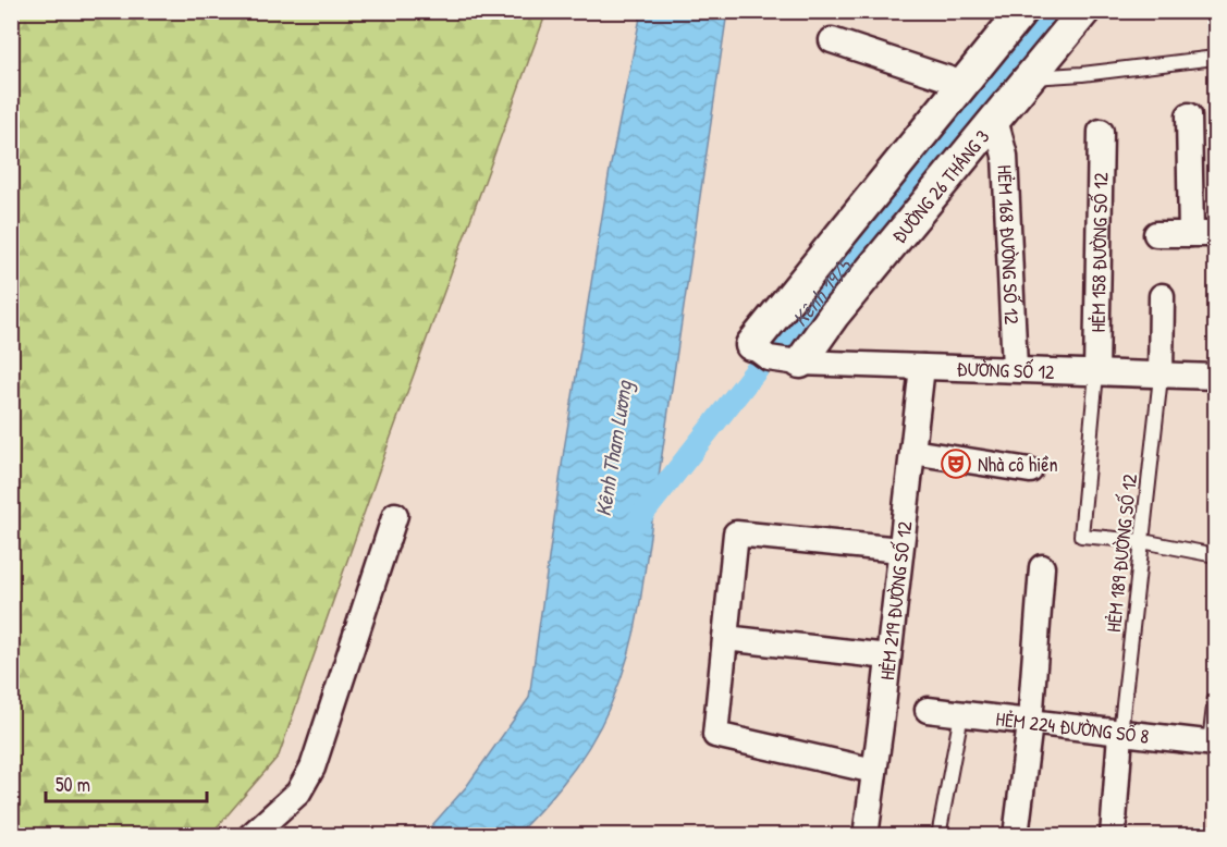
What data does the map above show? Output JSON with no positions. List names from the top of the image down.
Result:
{
  "streets": {
    "street": [
      "ĐƯỜNG 26 THÁNG 3",
      "HẺM 168 ĐƯỜNG SỐ 12",
      "HẺM 158 ĐƯỜNG SỐ 12",
      "ĐƯỜNG SỐ 12",
      "HẺM 219 ĐƯỜNG SỐ 12",
      "HẺM 224 ĐƯỜNG SỐ 8"
    ],
    "lane": ["HẺM 189 ĐƯỜNG SỐ 12"]
  },
  "crossings": [
    ["ĐƯỜNG 26 THÁNG 3", "HẺM 168 ĐƯỜNG SỐ 12"],
    ["ĐƯỜNG 26 THÁNG 3", "ĐƯỜNG SỐ 12"],
    ["HẺM 168 ĐƯỜNG SỐ 12", "ĐƯỜNG SỐ 12"],
    ["HẺM 158 ĐƯỜNG SỐ 12", "ĐƯỜNG SỐ 12"],
    ["ĐƯỜNG SỐ 12", "HẺM 189 ĐƯỜNG SỐ 12"],
    ["ĐƯỜNG SỐ 12", "HẺM 219 ĐƯỜNG SỐ 12"],
    ["HẺM 189 ĐƯỜNG SỐ 12", "HẺM 224 ĐƯỜNG SỐ 8"]
  ],
  "water": ["Kênh 19/5", "Kênh Tham Lương"],
  "places": {
    "theatre": ["Nhà cô hiền"]
  },
  "scale_bar": "50 m"
}
